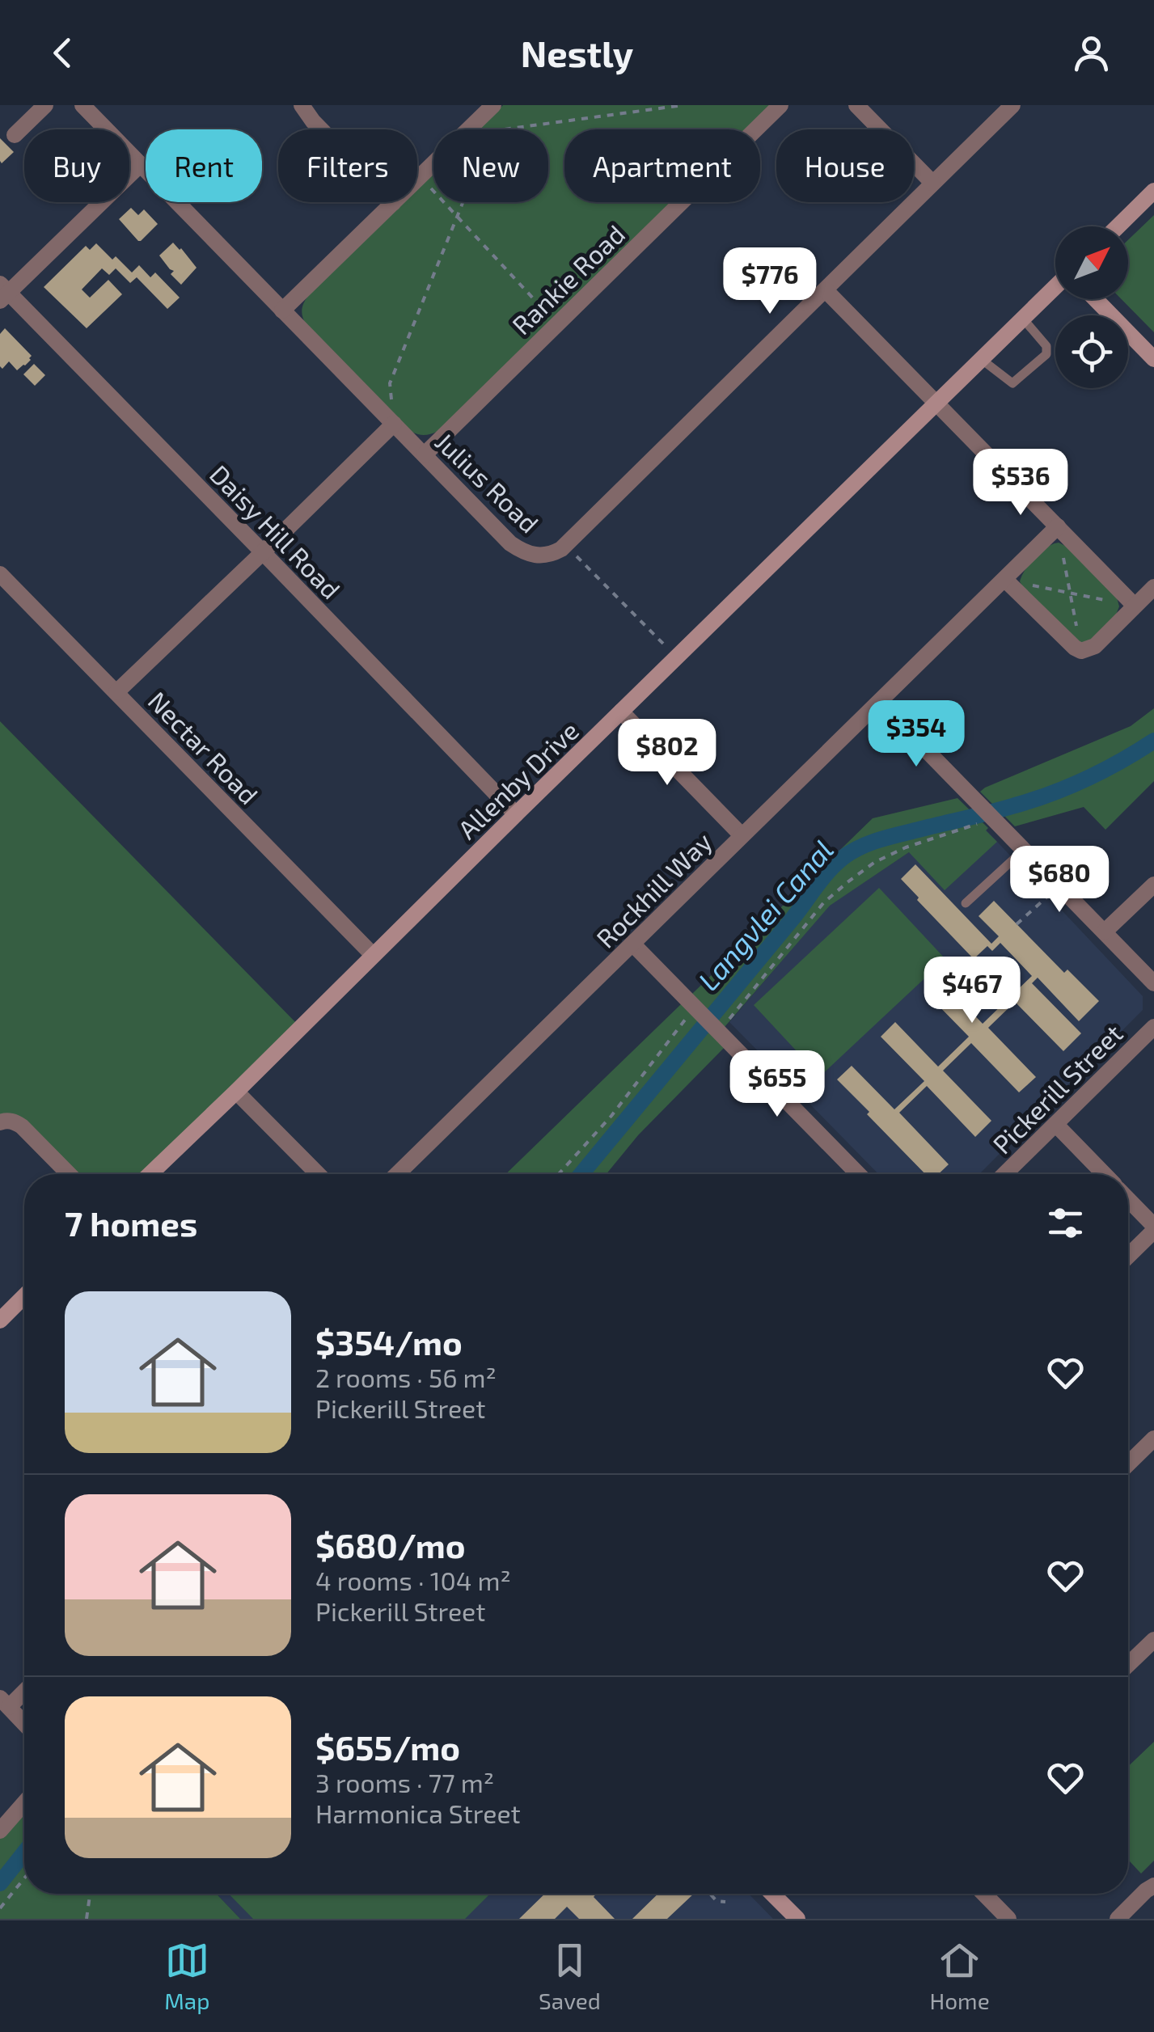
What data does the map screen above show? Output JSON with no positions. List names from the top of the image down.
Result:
{
  "streets": {
    "street": [
      "Rankie Road",
      "Julius Road",
      "Daisy Hill Road",
      "Nectar Road",
      "Allenby Drive",
      "Rockhill Way",
      "Pickerill Street"
    ]
  },
  "crossings": [
    ["Rankie Road", "Julius Road"],
    ["Daisy Hill Road", "Allenby Drive"],
    ["Nectar Road", "Allenby Drive"]
  ],
  "water": ["Langvlei Canal"],
  "north": "top right",
  "page": {
    "header": "Nestly",
    "chip": [
      "Buy",
      "Rent",
      "Filters",
      "New",
      "Apartment",
      "House"
    ],
    "price": [
      "$776",
      "$536",
      "$354",
      "$802",
      "$680",
      "$467",
      "$655"
    ],
    "heading": "7 homes",
    "list": [
      {
        "name": "$354/mo",
        "note": "2 rooms · 56 m² · Pickerill Street"
      },
      {
        "name": "$680/mo",
        "note": "4 rooms · 104 m² · Pickerill Street"
      },
      {
        "name": "$655/mo",
        "note": "3 rooms · 77 m² · Harmonica Street"
      }
    ],
    "tabs": ["Map", "Saved", "Home"]
  }
}
